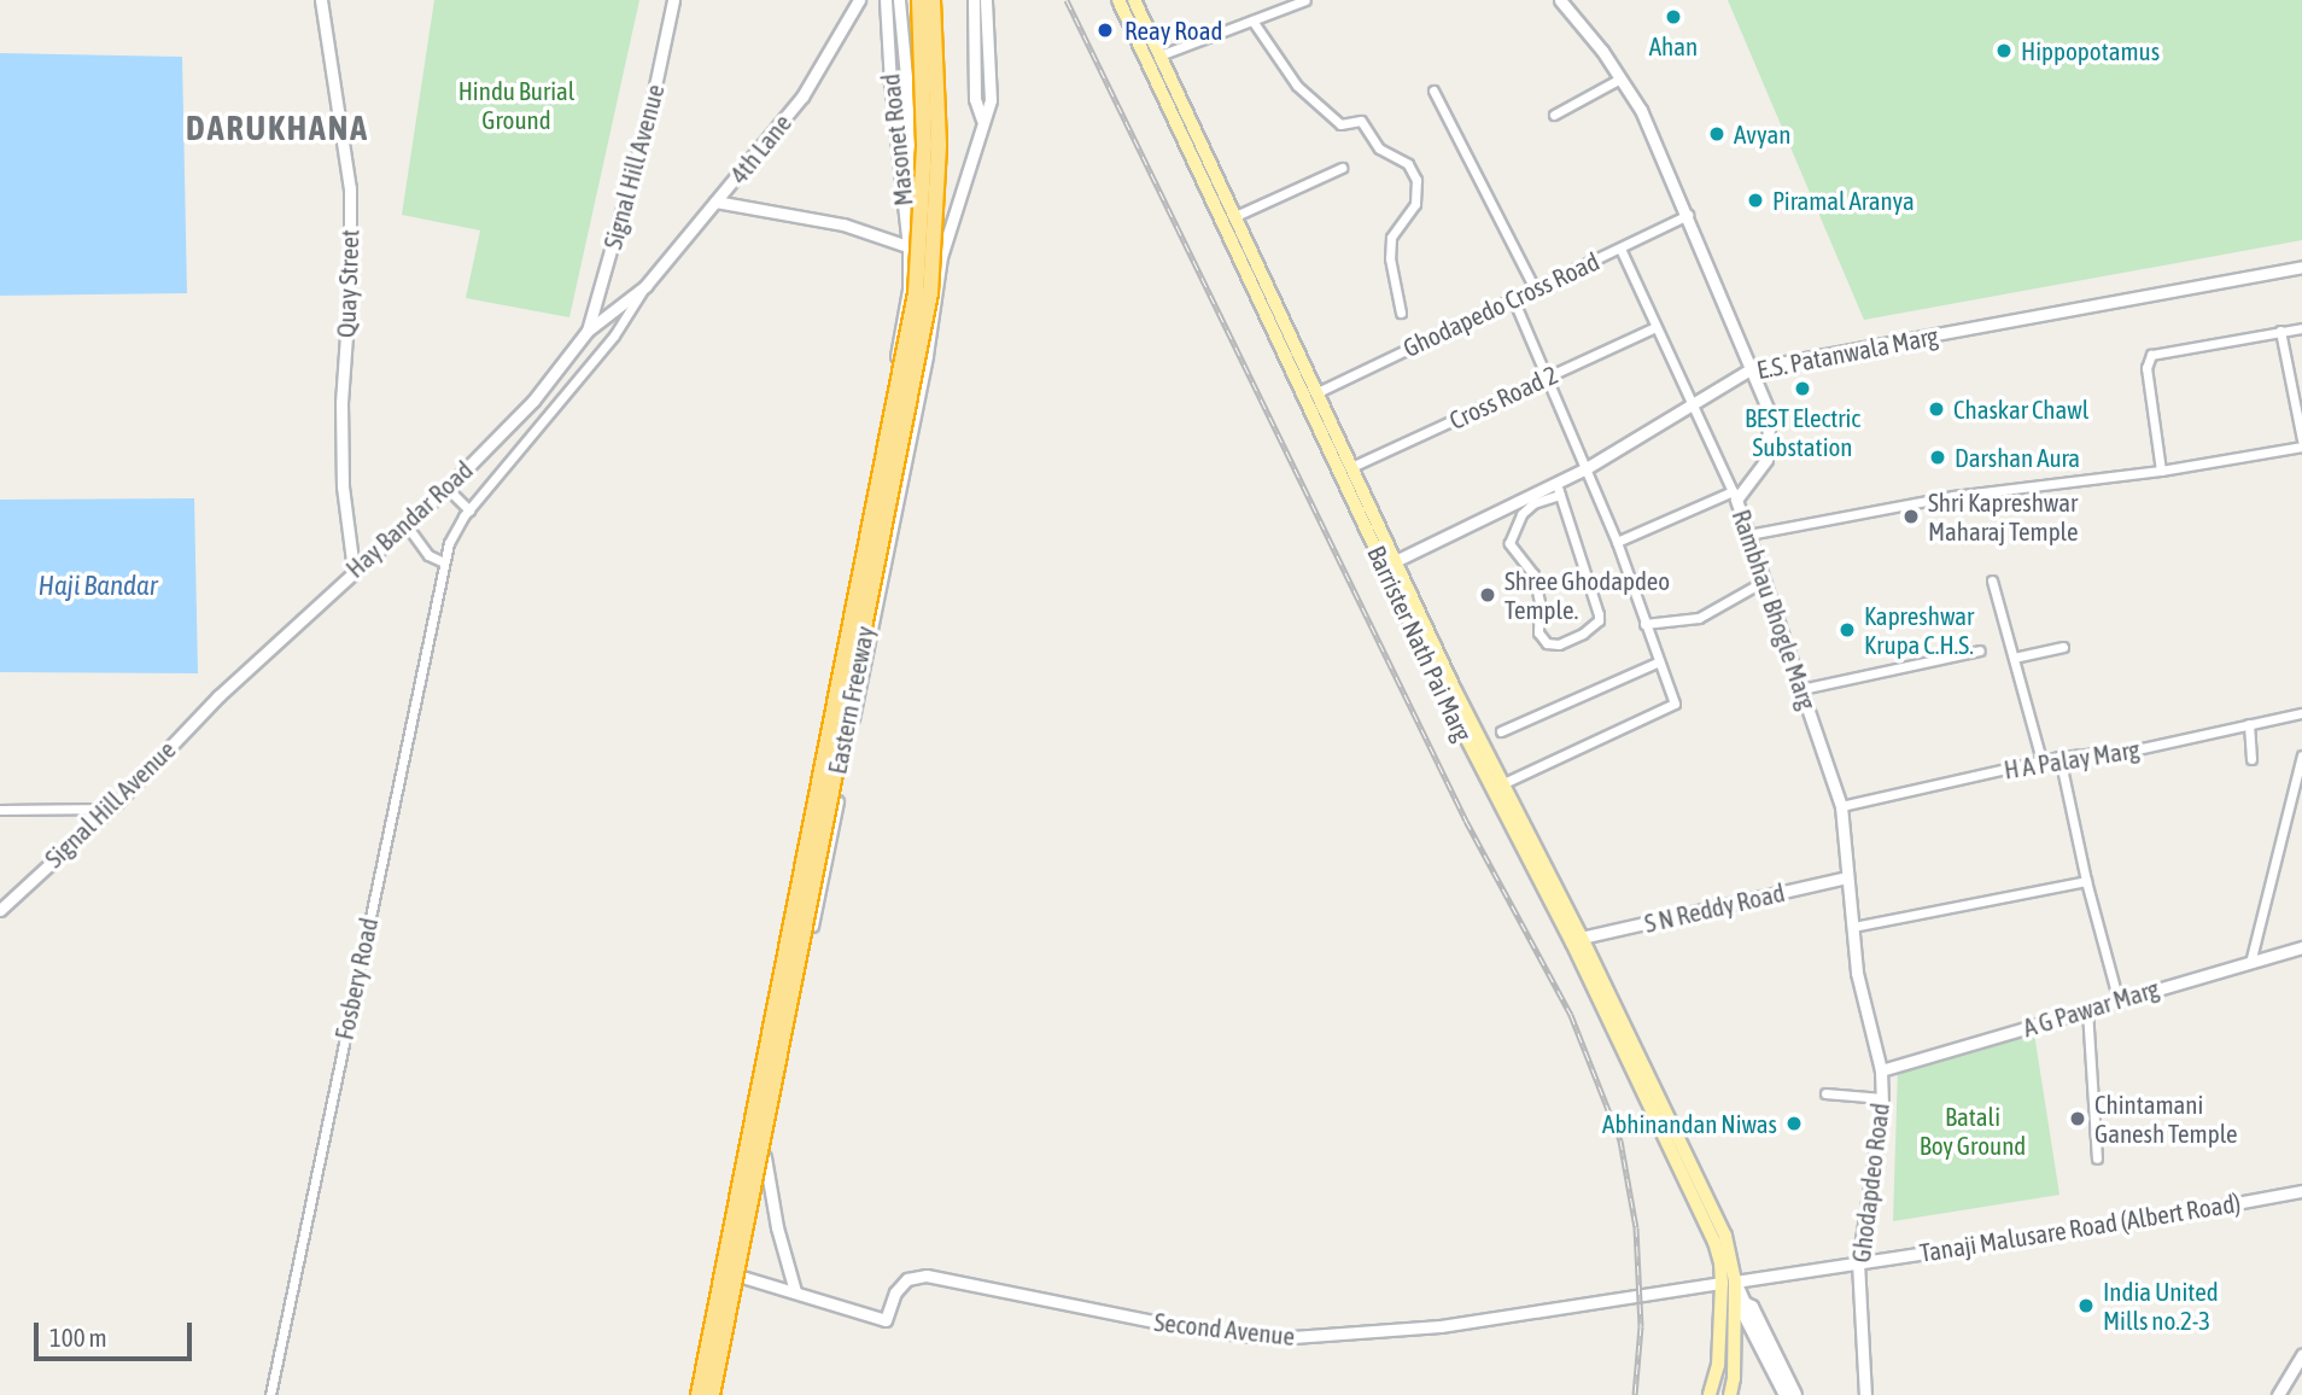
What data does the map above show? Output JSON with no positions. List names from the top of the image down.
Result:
{
  "streets": {
    "highway": ["Eastern Freeway"],
    "main road": ["Barrister Nath Pai Marg"],
    "street": [
      "Masonet Road",
      "4th Lane",
      "Signal Hill Avenue",
      "Quay Street",
      "Ghodapedo Cross Road",
      "E.S. Patanwala Marg",
      "Cross Road 2",
      "Hay Bandar Road",
      "Rambhau Bhogle Marg",
      "H A Palay Marg",
      "S N Reddy Road",
      "Fosbery Road",
      "A G Pawar Marg",
      "Ghodapdeo Road",
      "Tanaji Malusare Road (Albert Road)",
      "Second Avenue"
    ]
  },
  "crossings": [
    ["Masonet Road", "Eastern Freeway"],
    ["4th Lane", "Signal Hill Avenue"],
    ["4th Lane", "Hay Bandar Road"],
    ["4th Lane", "Fosbery Road"],
    ["Signal Hill Avenue", "Hay Bandar Road"],
    ["Quay Street", "Hay Bandar Road"],
    ["Ghodapedo Cross Road", "Rambhau Bhogle Marg"],
    ["Ghodapedo Cross Road", "Barrister Nath Pai Marg"],
    ["E.S. Patanwala Marg", "Rambhau Bhogle Marg"],
    ["E.S. Patanwala Marg", "Barrister Nath Pai Marg"],
    ["Cross Road 2", "Barrister Nath Pai Marg"],
    ["Rambhau Bhogle Marg", "H A Palay Marg"],
    ["Rambhau Bhogle Marg", "S N Reddy Road"],
    ["Rambhau Bhogle Marg", "A G Pawar Marg"],
    ["Rambhau Bhogle Marg", "Ghodapdeo Road"],
    ["Barrister Nath Pai Marg", "S N Reddy Road"],
    ["Barrister Nath Pai Marg", "Tanaji Malusare Road (Albert Road)"],
    ["Barrister Nath Pai Marg", "Second Avenue"],
    ["A G Pawar Marg", "Ghodapdeo Road"],
    ["Ghodapdeo Road", "Tanaji Malusare Road (Albert Road)"],
    ["Tanaji Malusare Road (Albert Road)", "Second Avenue"]
  ],
  "districts": ["DARUKHANA"],
  "water": ["Haji Bandar"],
  "parks": ["Hindu Burial Ground", "Batali Boy Ground"],
  "places": [
    "Ahan",
    "Reay Road",
    "Hippopotamus",
    "Avyan",
    "Piramal Aranya",
    "BEST Electric Substation",
    "Chaskar Chawl",
    "Darshan Aura",
    "Shri Kapreshwar Maharaj Temple",
    "Shree Ghodapdeo Temple.",
    "Kapreshwar Krupa C.H.S.",
    "Chintamani Ganesh Temple",
    "Abhinandan Niwas",
    "India United Mills no.2-3"
  ],
  "scale_bar": "100 m"
}
